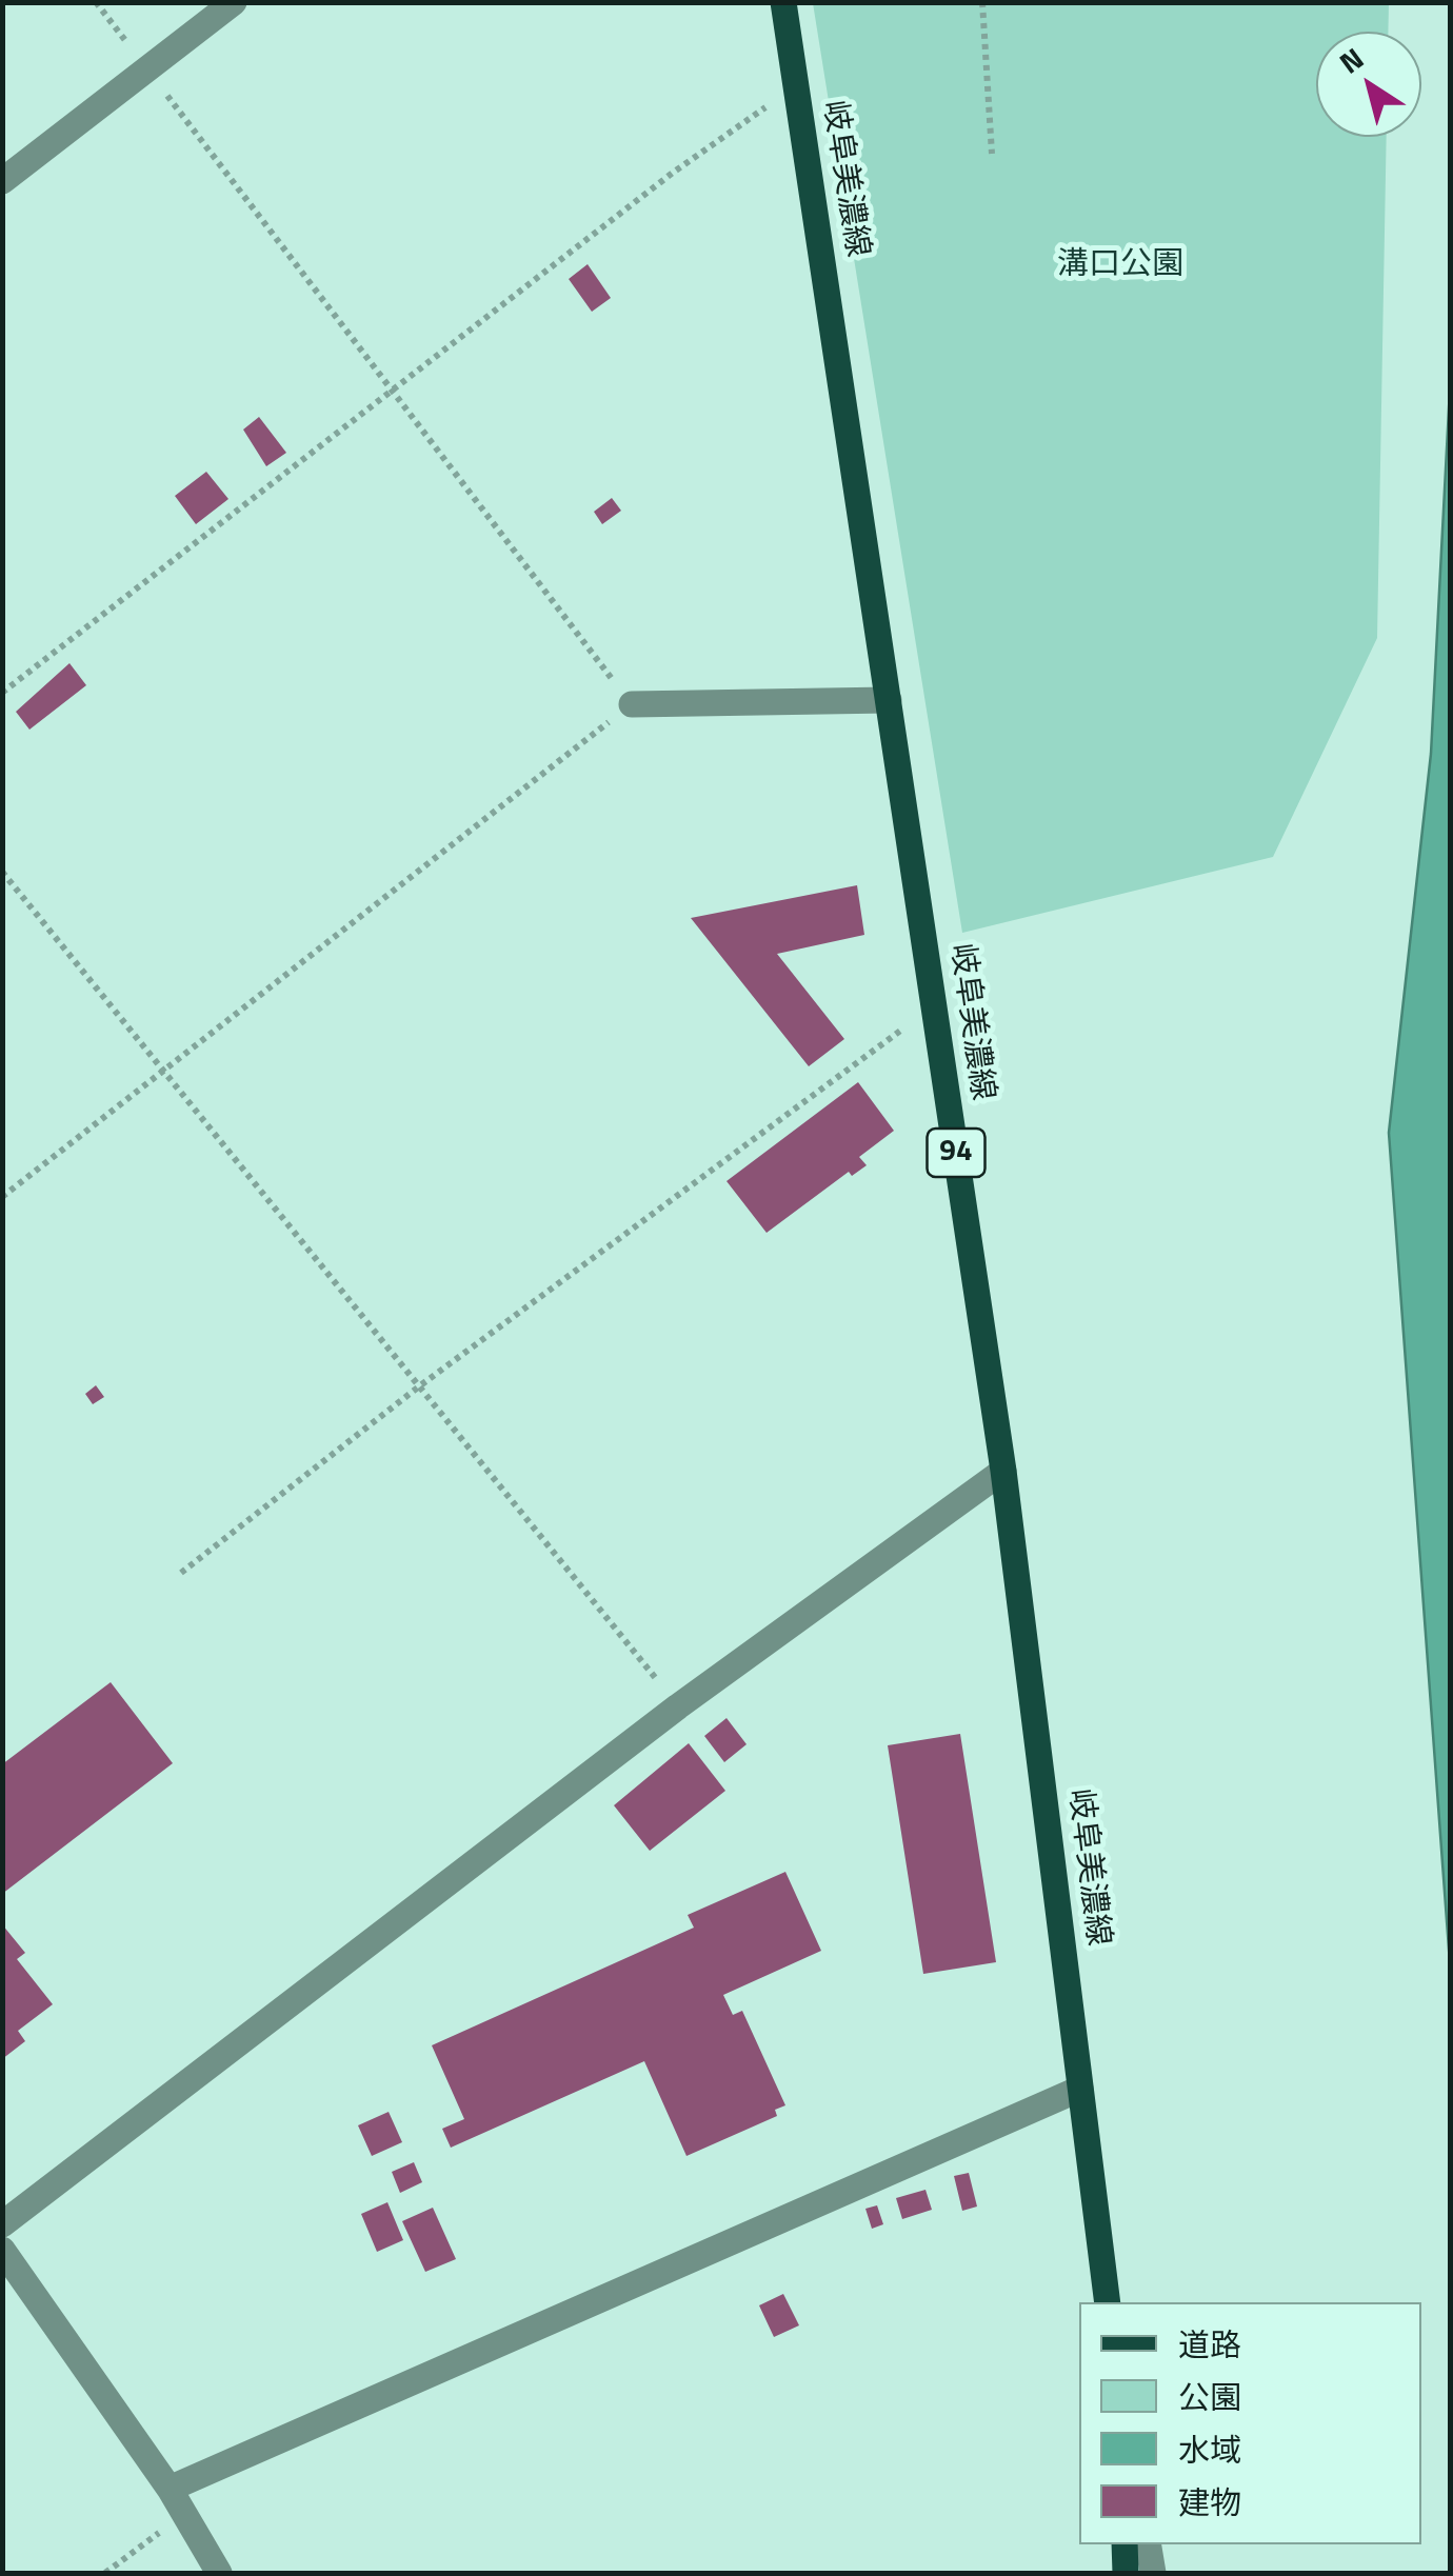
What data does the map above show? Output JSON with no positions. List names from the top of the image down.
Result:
{
  "streets": {
    "main road": ["岐阜美濃線", "94"]
  },
  "parks": ["溝口公園"],
  "legend": [
    "道路",
    "公園",
    "水域",
    "建物"
  ],
  "north": "top left"
}
